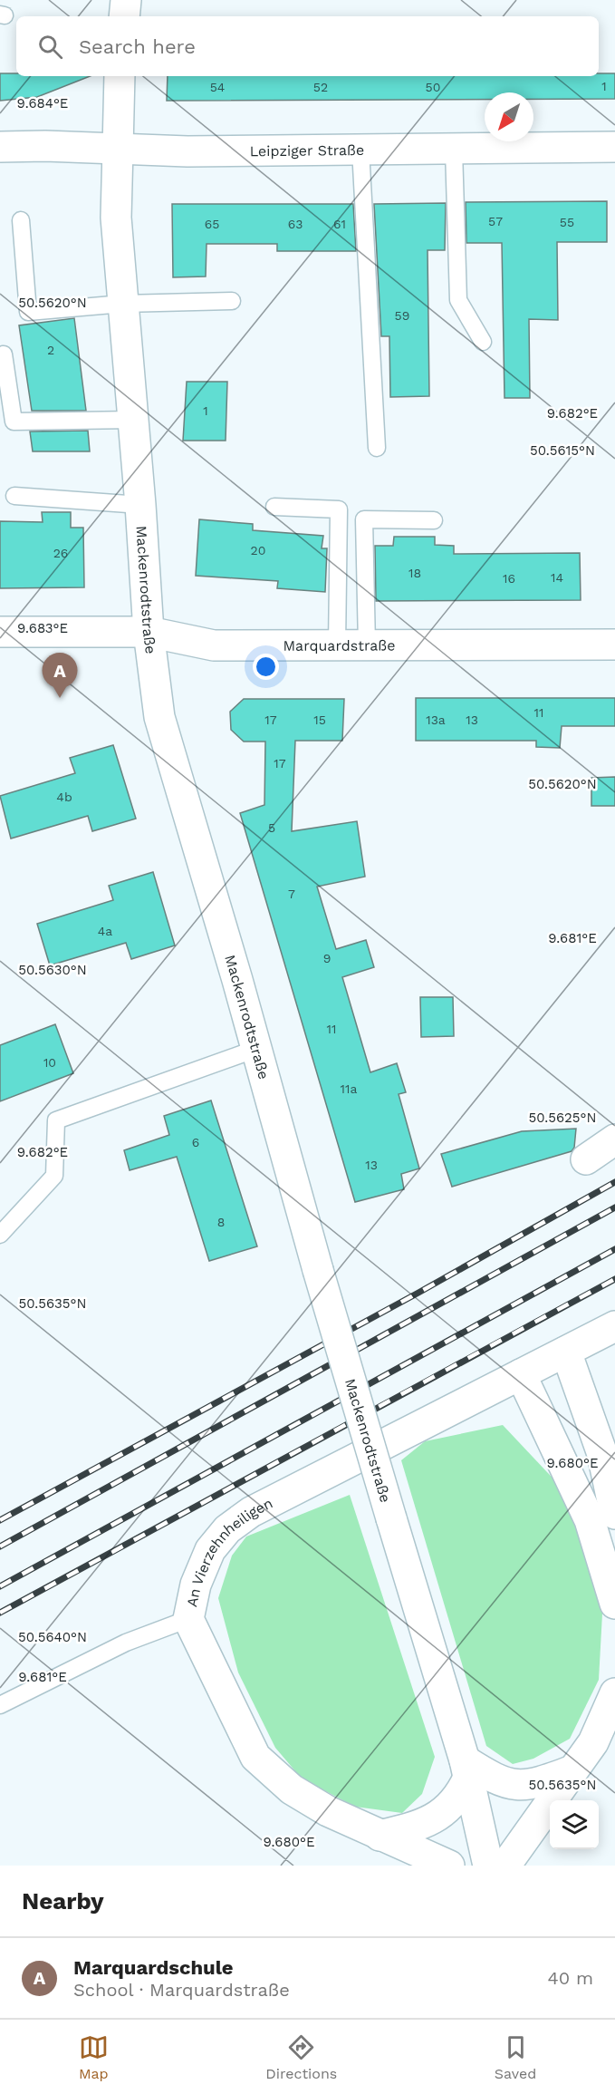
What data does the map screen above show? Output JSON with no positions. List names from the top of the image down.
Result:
{
  "streets": {
    "street": [
      "Leipziger Straße",
      "Mackenrodtstraße",
      "Marquardstraße",
      "An Vierzehnheiligen"
    ]
  },
  "crossings": [
    ["Leipziger Straße", "Mackenrodtstraße"],
    ["Mackenrodtstraße", "Marquardstraße"]
  ],
  "house_numbers": [
    "1",
    "54",
    "52",
    "50",
    "57",
    "55",
    "65",
    "63",
    "61",
    "59",
    "2",
    "1",
    "20",
    "26",
    "18",
    "14",
    "16",
    "11",
    "17",
    "15",
    "13a",
    "13",
    "17",
    "4b",
    "5",
    "7",
    "4a",
    "9",
    "11",
    "10",
    "11a",
    "6",
    "13",
    "8"
  ],
  "north": "bottom left",
  "page": {
    "search": "Search here",
    "pins": "A",
    "heading": "Nearby",
    "list": [
      {
        "mark": "A",
        "name": "Marquardschule",
        "note": "School · Marquardstraße",
        "value": "40 m"
      }
    ],
    "nav": ["Map", "Directions", "Saved"]
  },
  "coordinates": [
    "9.684°E",
    "50.5620°N",
    "9.682°E",
    "50.5615°N",
    "9.683°E",
    "9.681°E",
    "50.5630°N",
    "50.5625°N",
    "50.5635°N",
    "9.680°E",
    "50.5640°N"
  ]
}
